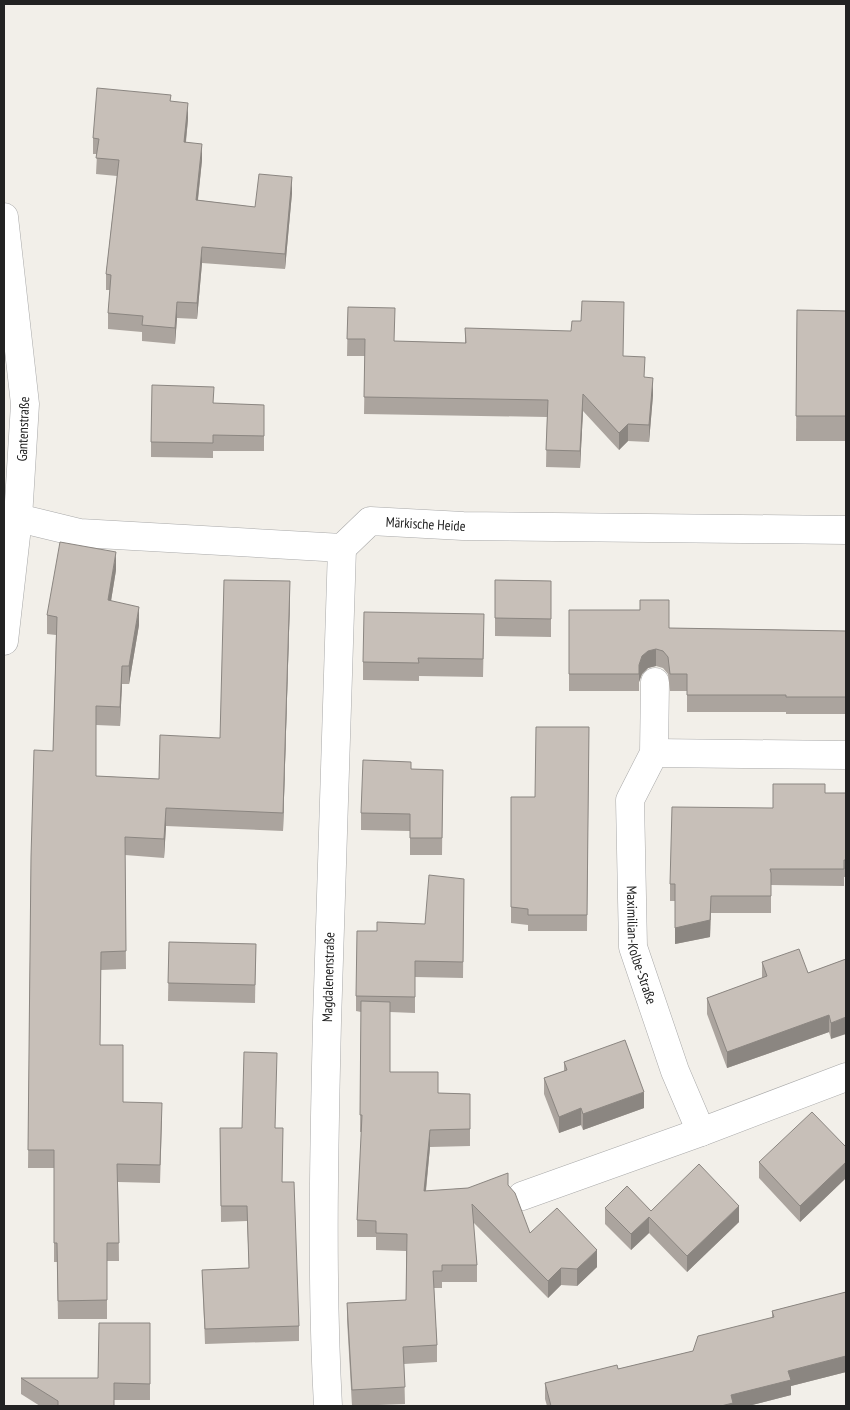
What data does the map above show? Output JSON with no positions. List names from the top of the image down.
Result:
{
  "streets": {
    "street": [
      "Gantenstraße",
      "Märkische Heide",
      "Maximilian-Kolbe-Straße",
      "Magdalenenstraße"
    ]
  },
  "crossings": [
    ["Märkische Heide", "Magdalenenstraße"]
  ]
}
